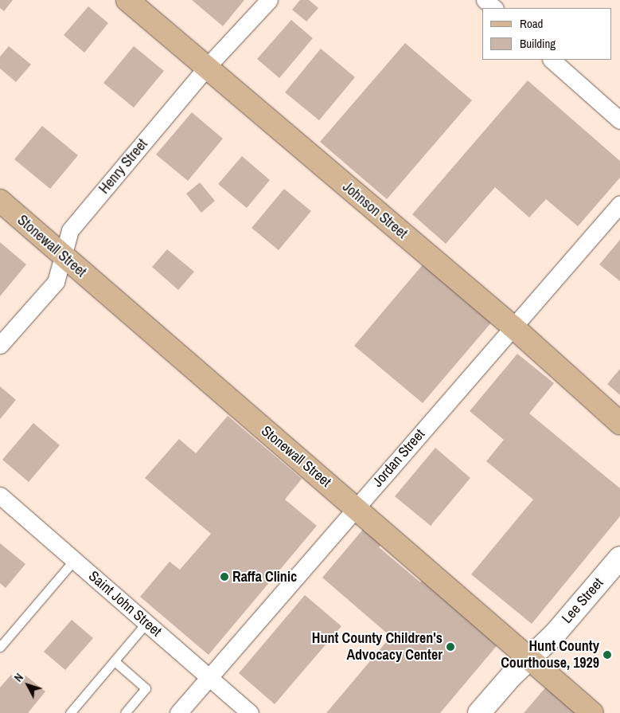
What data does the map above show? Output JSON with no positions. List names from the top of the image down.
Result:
{
  "streets": {
    "main road": ["Johnson Street", "Stonewall Street", "Lee Street"],
    "street": ["Henry Street", "Jordan Street", "Saint John Street"]
  },
  "crossings": [
    ["Henry Street", "Johnson Street"],
    ["Henry Street", "Stonewall Street"],
    ["Johnson Street", "Jordan Street"],
    ["Stonewall Street", "Jordan Street"],
    ["Stonewall Street", "Lee Street"],
    ["Jordan Street", "Saint John Street"]
  ],
  "places": ["Raffa Clinic", "Hunt County Children's Advocacy Center", "Hunt County Courthouse, 1929"],
  "legend": ["Road", "Building"],
  "north": "top left"
}
